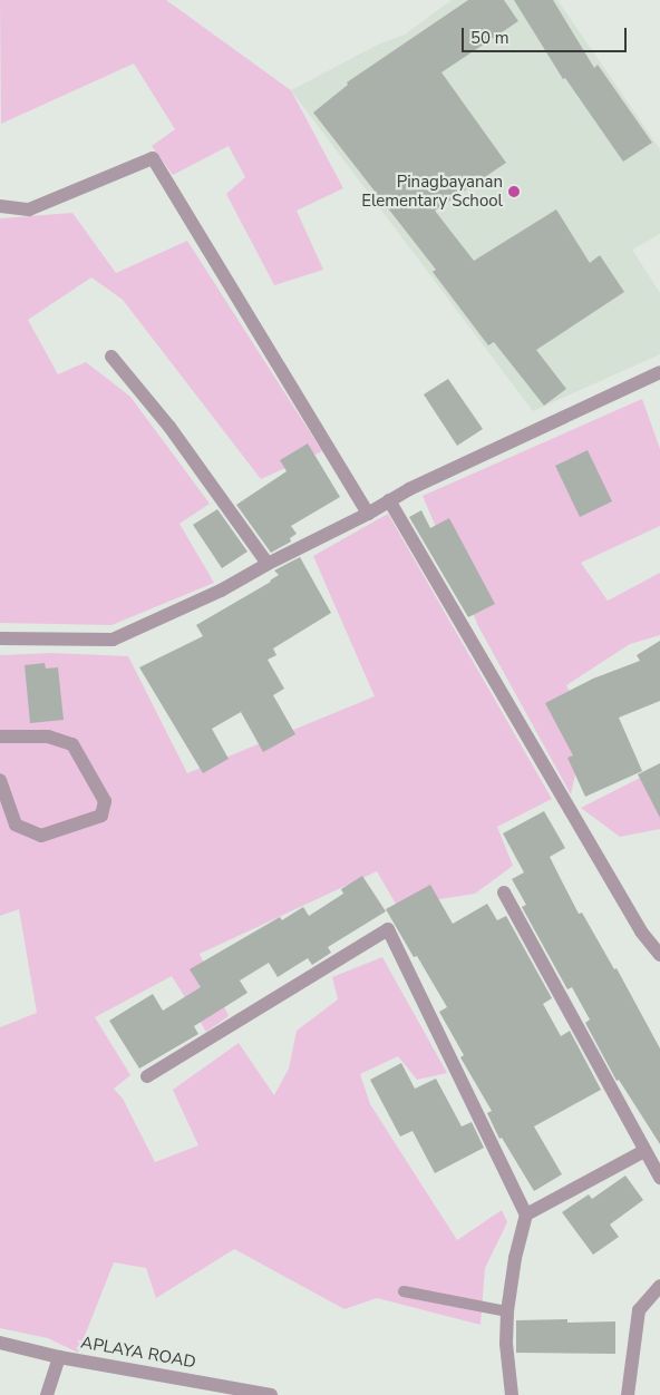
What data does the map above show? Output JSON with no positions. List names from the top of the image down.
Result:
{
  "streets": {
    "street": ["APLAYA ROAD"]
  },
  "places": ["Pinagbayanan Elementary School"],
  "scale_bar": "50 m"
}
